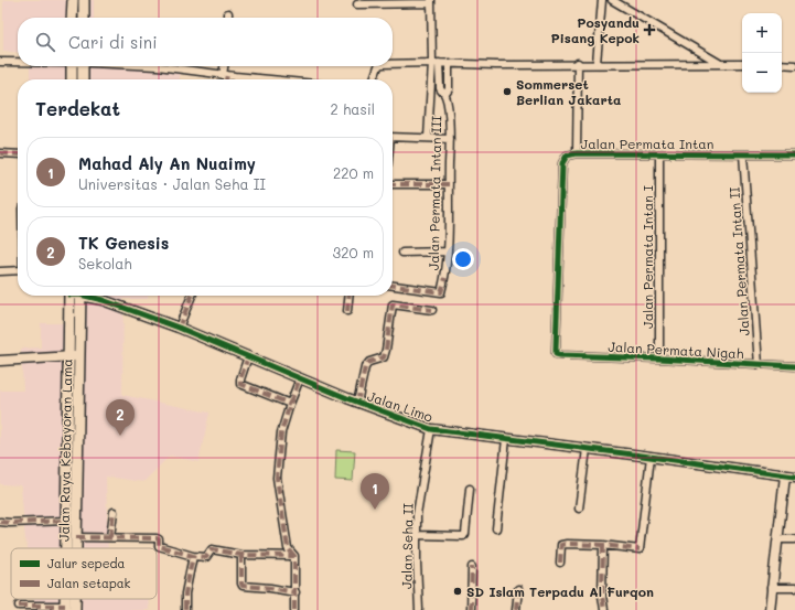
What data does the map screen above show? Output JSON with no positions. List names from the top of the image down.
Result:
{
  "streets": {
    "main road": ["Jalan Raya Kebayoran Lama"],
    "street": [
      "Jalan Permata Intan",
      "Jalan Permata Intan III",
      "Jalan Permata Intan I",
      "Jalan Permata Intan II",
      "Jalan Permata Nigah",
      "Jalan Limo",
      "Jalan Seha II"
    ]
  },
  "crossings": [
    ["Jalan Permata Intan", "Jalan Permata Intan I"],
    ["Jalan Permata Intan", "Jalan Permata Intan II"],
    ["Jalan Permata Intan", "Jalan Permata Nigah"],
    ["Jalan Permata Intan I", "Jalan Permata Nigah"],
    ["Jalan Permata Intan II", "Jalan Permata Nigah"],
    ["Jalan Limo", "Jalan Seha II"]
  ],
  "places": {
    "health": ["Posyandu Pisang Kepok"],
    "other": ["Sommerset Berlian Jakarta", "SD Islam Terpadu Al Furqon"]
  },
  "legend": ["Jalur sepeda", "Jalan setapak"],
  "page": {
    "map_buttons": ["+", "−"],
    "search": "Cari di sini",
    "heading": ["Terdekat", "2 hasil"],
    "list": [
      {
        "mark": "1",
        "name": "Mahad Aly An Nuaimy",
        "note": "Universitas · Jalan Seha II",
        "value": "220 m"
      },
      {
        "mark": "2",
        "name": "TK Genesis",
        "note": "Sekolah",
        "value": "320 m"
      }
    ],
    "pins": ["2", "1"]
  }
}
